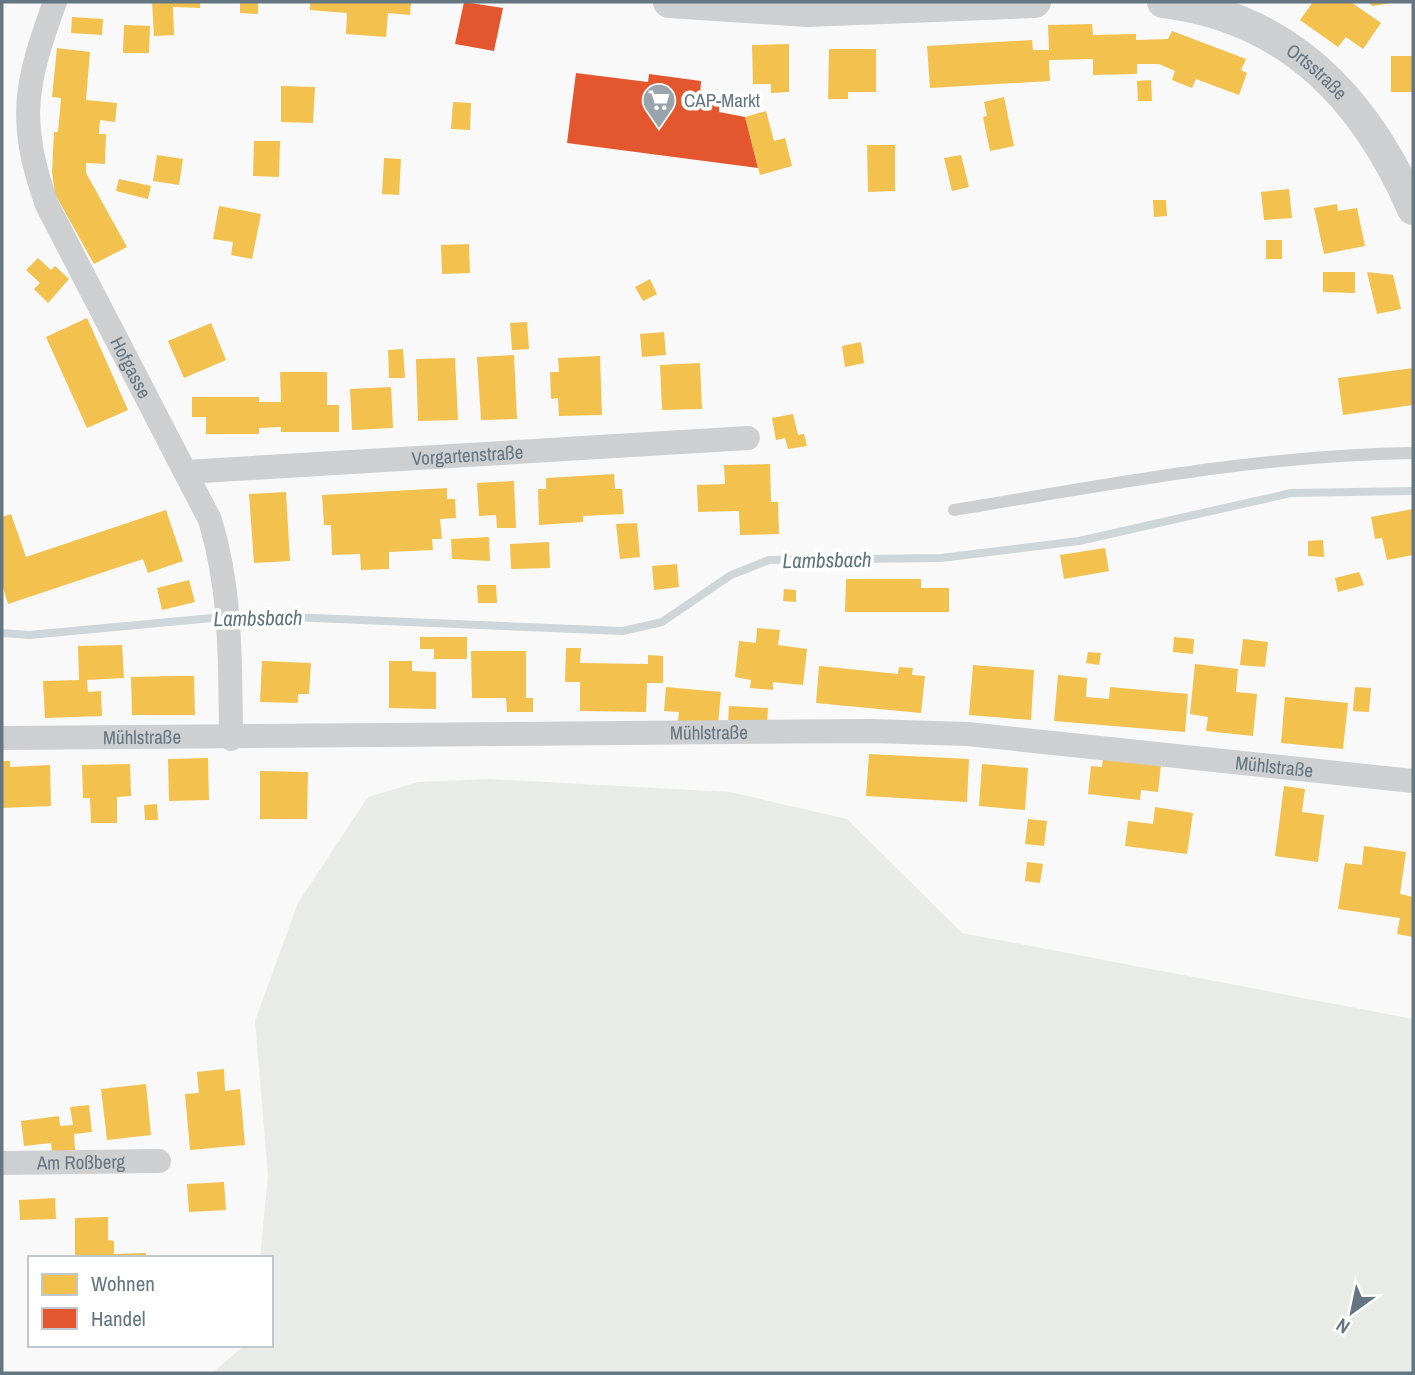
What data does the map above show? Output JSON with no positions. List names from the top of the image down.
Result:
{
  "streets": {
    "street": [
      "Ortsstraße",
      "Hofgasse",
      "Vorgartenstraße",
      "Mühlstraße",
      "Am Roßberg"
    ]
  },
  "crossings": [
    ["Hofgasse", "Vorgartenstraße"],
    ["Hofgasse", "Mühlstraße"]
  ],
  "water": ["Lambsbach"],
  "places": {
    "supermarket": ["CAP-Markt"]
  },
  "legend": ["Wohnen", "Handel"],
  "north": "bottom left"
}
